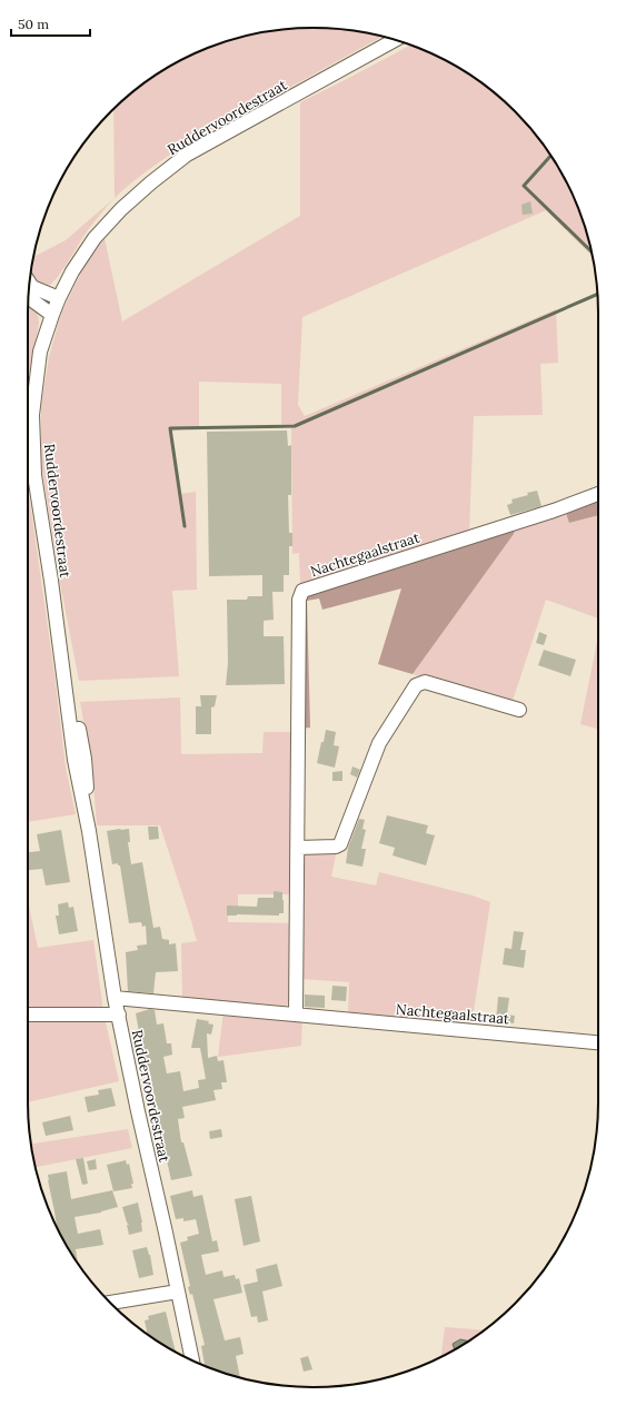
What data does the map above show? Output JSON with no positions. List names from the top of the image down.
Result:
{
  "streets": {
    "street": ["Ruddervoordestraat", "Nachtegaalstraat"]
  },
  "crossings": [
    ["Ruddervoordestraat", "Nachtegaalstraat"]
  ],
  "scale_bar": "50 m"
}
